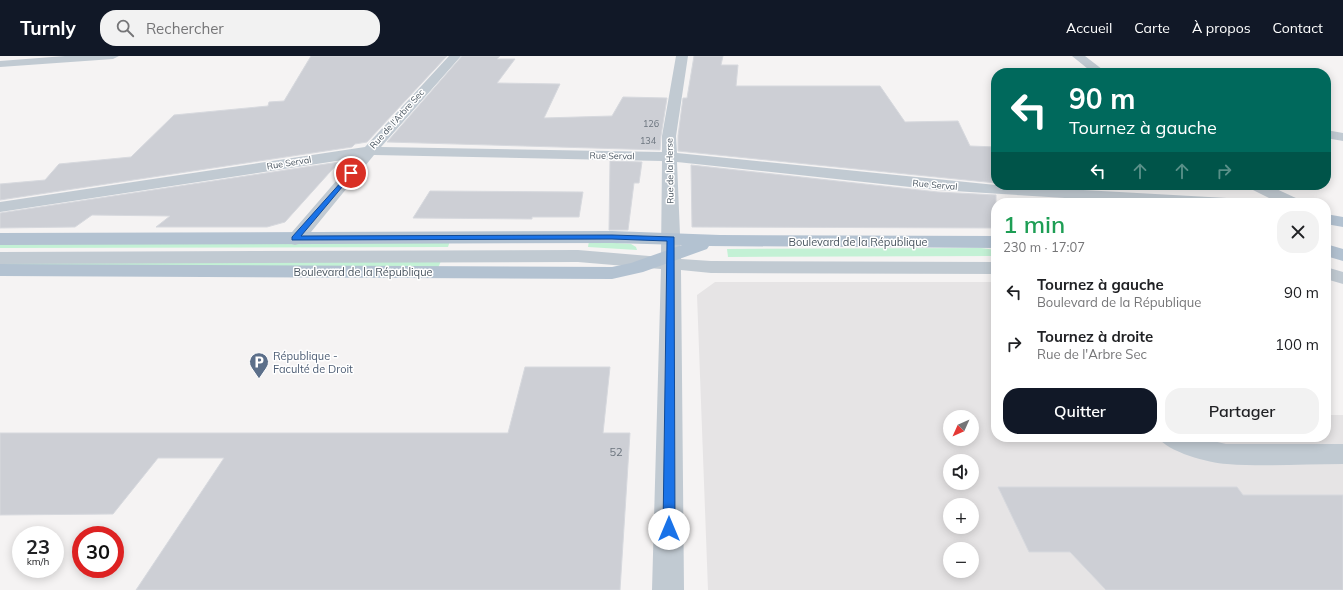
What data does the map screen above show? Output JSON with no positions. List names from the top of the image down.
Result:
{
  "streets": {
    "main road": ["Boulevard de la République"],
    "street": ["Rue de l'Arbre Sec", "Rue Serval", "Rue de la Herse"]
  },
  "crossings": [
    ["Rue de l'Arbre Sec", "Rue Serval"],
    ["Rue de l'Arbre Sec", "Boulevard de la République"],
    ["Rue Serval", "Rue de la Herse"],
    ["Rue de la Herse", "Boulevard de la République"]
  ],
  "places": {
    "parking": ["République - Faculté de Droit"]
  },
  "house_numbers": ["126", "134", "52"],
  "north": "bottom left",
  "page": {
    "header": "Turnly",
    "search": "Rechercher",
    "nav": [
      "Accueil",
      "Carte",
      "À propos",
      "Contact"
    ],
    "turn": ["90 m", "Tournez à gauche"],
    "heading": ["1 min", "230 m · 17:07"],
    "list": [
      {
        "name": "Tournez à gauche",
        "note": "Boulevard de la République",
        "value": "90 m"
      },
      {
        "name": "Tournez à droite",
        "note": "Rue de l'Arbre Sec",
        "value": "100 m"
      }
    ],
    "buttons": ["Quitter", "Partager"],
    "map_buttons": ["+", "−"],
    "speed": "23 km/h",
    "limit": "30"
  }
}
